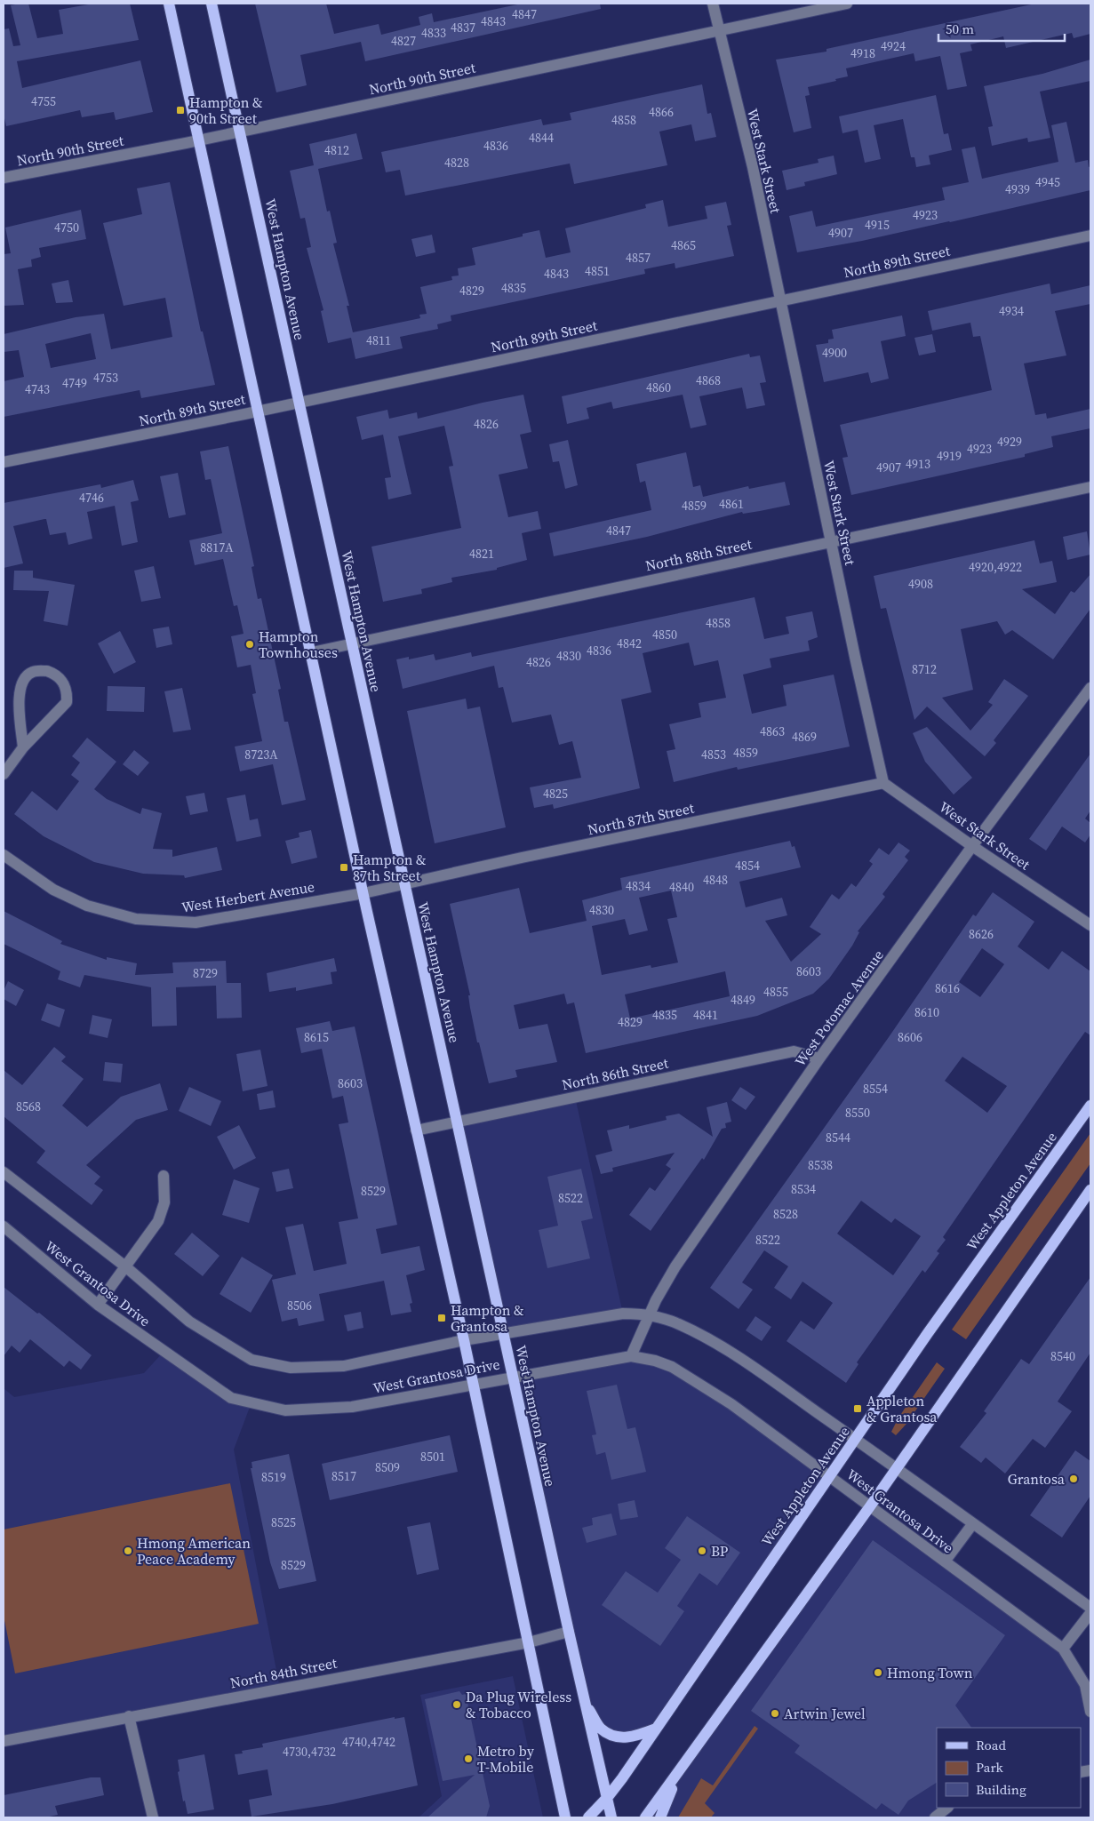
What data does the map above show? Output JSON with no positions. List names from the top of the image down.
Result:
{
  "streets": {
    "main road": ["West Hampton Avenue", "West Appleton Avenue"],
    "street": [
      "North 90th Street",
      "West Stark Street",
      "North 89th Street",
      "North 88th Street",
      "North 87th Street",
      "West Herbert Avenue",
      "West Potomac Avenue",
      "North 86th Street",
      "West Grantosa Drive",
      "North 84th Street"
    ]
  },
  "crossings": [
    ["North 90th Street", "West Stark Street"],
    ["North 90th Street", "West Hampton Avenue"],
    ["West Stark Street", "North 89th Street"],
    ["West Stark Street", "North 88th Street"],
    ["West Stark Street", "North 87th Street"],
    ["West Stark Street", "West Potomac Avenue"],
    ["North 89th Street", "West Hampton Avenue"],
    ["West Hampton Avenue", "North 88th Street"],
    ["West Hampton Avenue", "North 87th Street"],
    ["West Hampton Avenue", "West Herbert Avenue"],
    ["West Hampton Avenue", "North 86th Street"],
    ["West Hampton Avenue", "West Appleton Avenue"],
    ["West Hampton Avenue", "West Grantosa Drive"],
    ["West Hampton Avenue", "North 84th Street"],
    ["North 87th Street", "West Herbert Avenue"],
    ["West Potomac Avenue", "North 86th Street"],
    ["West Potomac Avenue", "West Grantosa Drive"],
    ["West Appleton Avenue", "West Grantosa Drive"]
  ],
  "places": {
    "transit": [
      "Hampton & 90th Street",
      "Hampton & 87th Street",
      "Hampton & Grantosa",
      "Appleton & Grantosa"
    ],
    "other": [
      "Hampton Townhouses",
      "Grantosa",
      "Hmong American Peace Academy",
      "BP",
      "Hmong Town",
      "Da Plug Wireless & Tobacco",
      "Artwin Jewel",
      "Metro by T-Mobile"
    ]
  },
  "house_numbers": [
    "4847",
    "4843",
    "4837",
    "4833",
    "4827",
    "4924",
    "4918",
    "4755",
    "4866",
    "4858",
    "4844",
    "4836",
    "4812",
    "4828",
    "4945",
    "4939",
    "4923",
    "4915",
    "4750",
    "4907",
    "4865",
    "4857",
    "4851",
    "4843",
    "4835",
    "4829",
    "4934",
    "4811",
    "4900",
    "4753",
    "4868",
    "4749",
    "4860",
    "4743",
    "4826",
    "4929",
    "4923",
    "4919",
    "4913",
    "4907",
    "4746",
    "4861",
    "4859",
    "4847",
    "8817A",
    "4821",
    "4920,4922",
    "4908",
    "4858",
    "4850",
    "4842",
    "4836",
    "4830",
    "4826",
    "8712",
    "4863",
    "4869",
    "4859",
    "8723A",
    "4853",
    "4825",
    "4854",
    "4848",
    "4834",
    "4840",
    "4830",
    "8626",
    "8603",
    "8729",
    "8616",
    "4855",
    "4849",
    "8610",
    "4835",
    "4841",
    "4829",
    "8615",
    "8606",
    "8603",
    "8554",
    "8568",
    "8550",
    "8544",
    "8538",
    "8534",
    "8529",
    "8522",
    "8528",
    "8522",
    "8506",
    "8540",
    "8501",
    "8509",
    "8517",
    "8519",
    "8525",
    "8529",
    "4740,4742",
    "4730,4732"
  ],
  "legend": ["Road", "Park", "Building"],
  "scale_bar": "50 m"
}
